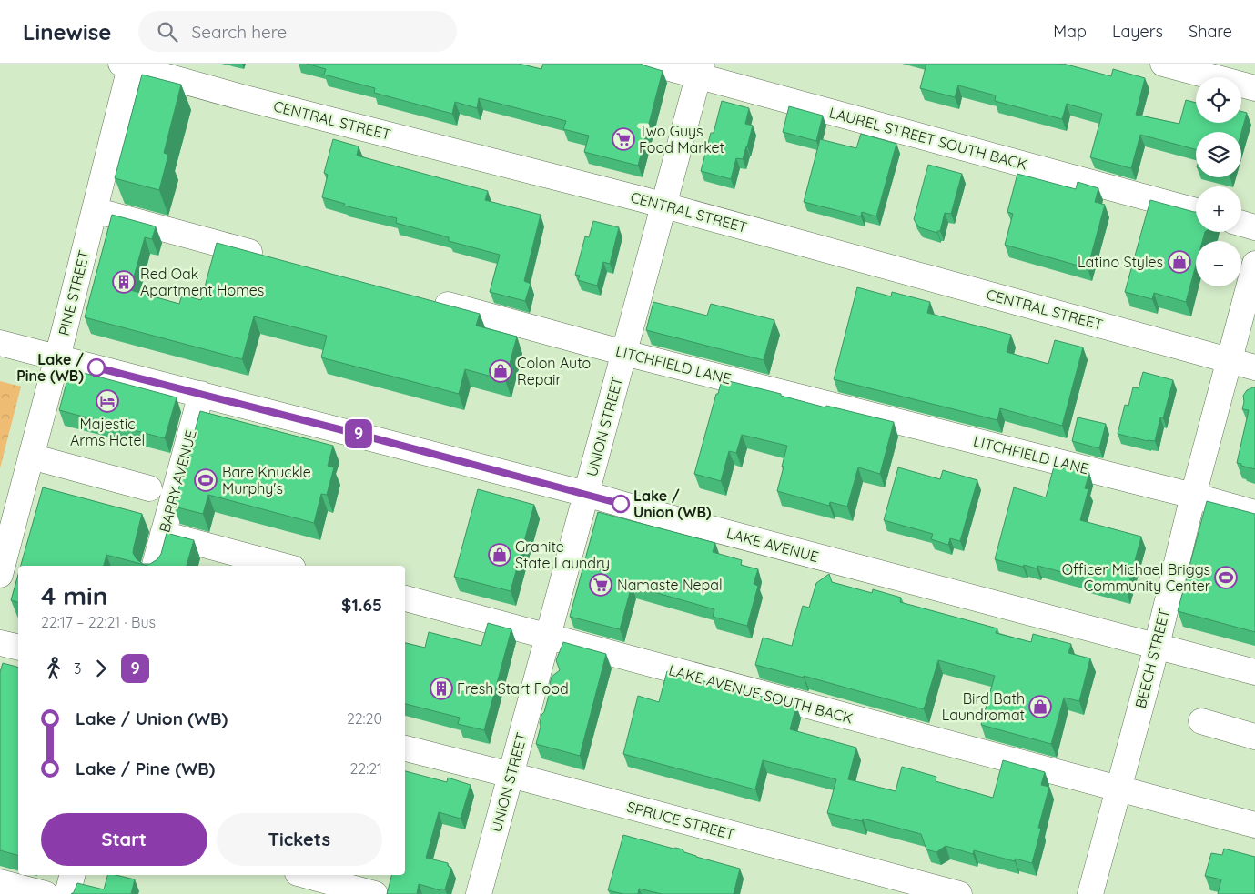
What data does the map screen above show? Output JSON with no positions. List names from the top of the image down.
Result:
{
  "streets": {
    "street": [
      "CENTRAL STREET",
      "LAUREL STREET SOUTH BACK",
      "PINE STREET",
      "LITCHFIELD LANE",
      "UNION STREET",
      "BARRY AVENUE",
      "LAKE AVENUE",
      "BEECH STREET",
      "LAKE AVENUE SOUTH BACK",
      "SPRUCE STREET"
    ]
  },
  "crossings": [
    ["CENTRAL STREET", "PINE STREET"],
    ["CENTRAL STREET", "UNION STREET"],
    ["CENTRAL STREET", "BEECH STREET"],
    ["LAUREL STREET SOUTH BACK", "UNION STREET"],
    ["PINE STREET", "LAKE AVENUE"],
    ["LITCHFIELD LANE", "UNION STREET"],
    ["LITCHFIELD LANE", "BEECH STREET"],
    ["UNION STREET", "LAKE AVENUE"],
    ["UNION STREET", "LAKE AVENUE SOUTH BACK"],
    ["UNION STREET", "SPRUCE STREET"],
    ["BARRY AVENUE", "LAKE AVENUE"],
    ["LAKE AVENUE", "BEECH STREET"],
    ["BEECH STREET", "LAKE AVENUE SOUTH BACK"]
  ],
  "places": {
    "supermarket": ["Two Guys Food Market", "Namaste Nepal"],
    "shop": [
      "Latino Styles",
      "Colon Auto Repair",
      "Granite State Laundry",
      "Bird Bath Laundromat"
    ],
    "building": ["Red Oak Apartment Homes", "Fresh Start Food"],
    "other": ["Lake / Pine (WB)", "Lake / Union (WB)"],
    "hotel": ["Majestic Arms Hotel"],
    "sports": ["Bare Knuckle Murphy's", "Officer Michael Briggs Community Center"]
  },
  "lines": ["bus line 9"],
  "page": {
    "header": "Linewise",
    "search": "Search here",
    "nav": ["Map", "Layers", "Share"],
    "on_map": "9",
    "map_buttons": ["+", "−"],
    "heading": ["4 min", "22:17 – 22:21 · Bus", "$1.65"],
    "legs": ["3", "9"],
    "list": [
      {
        "name": "Lake / Union (WB)",
        "value": "22:20"
      },
      {
        "name": "Lake / Pine (WB)",
        "value": "22:21"
      }
    ],
    "buttons": ["Start", "Tickets"]
  }
}
